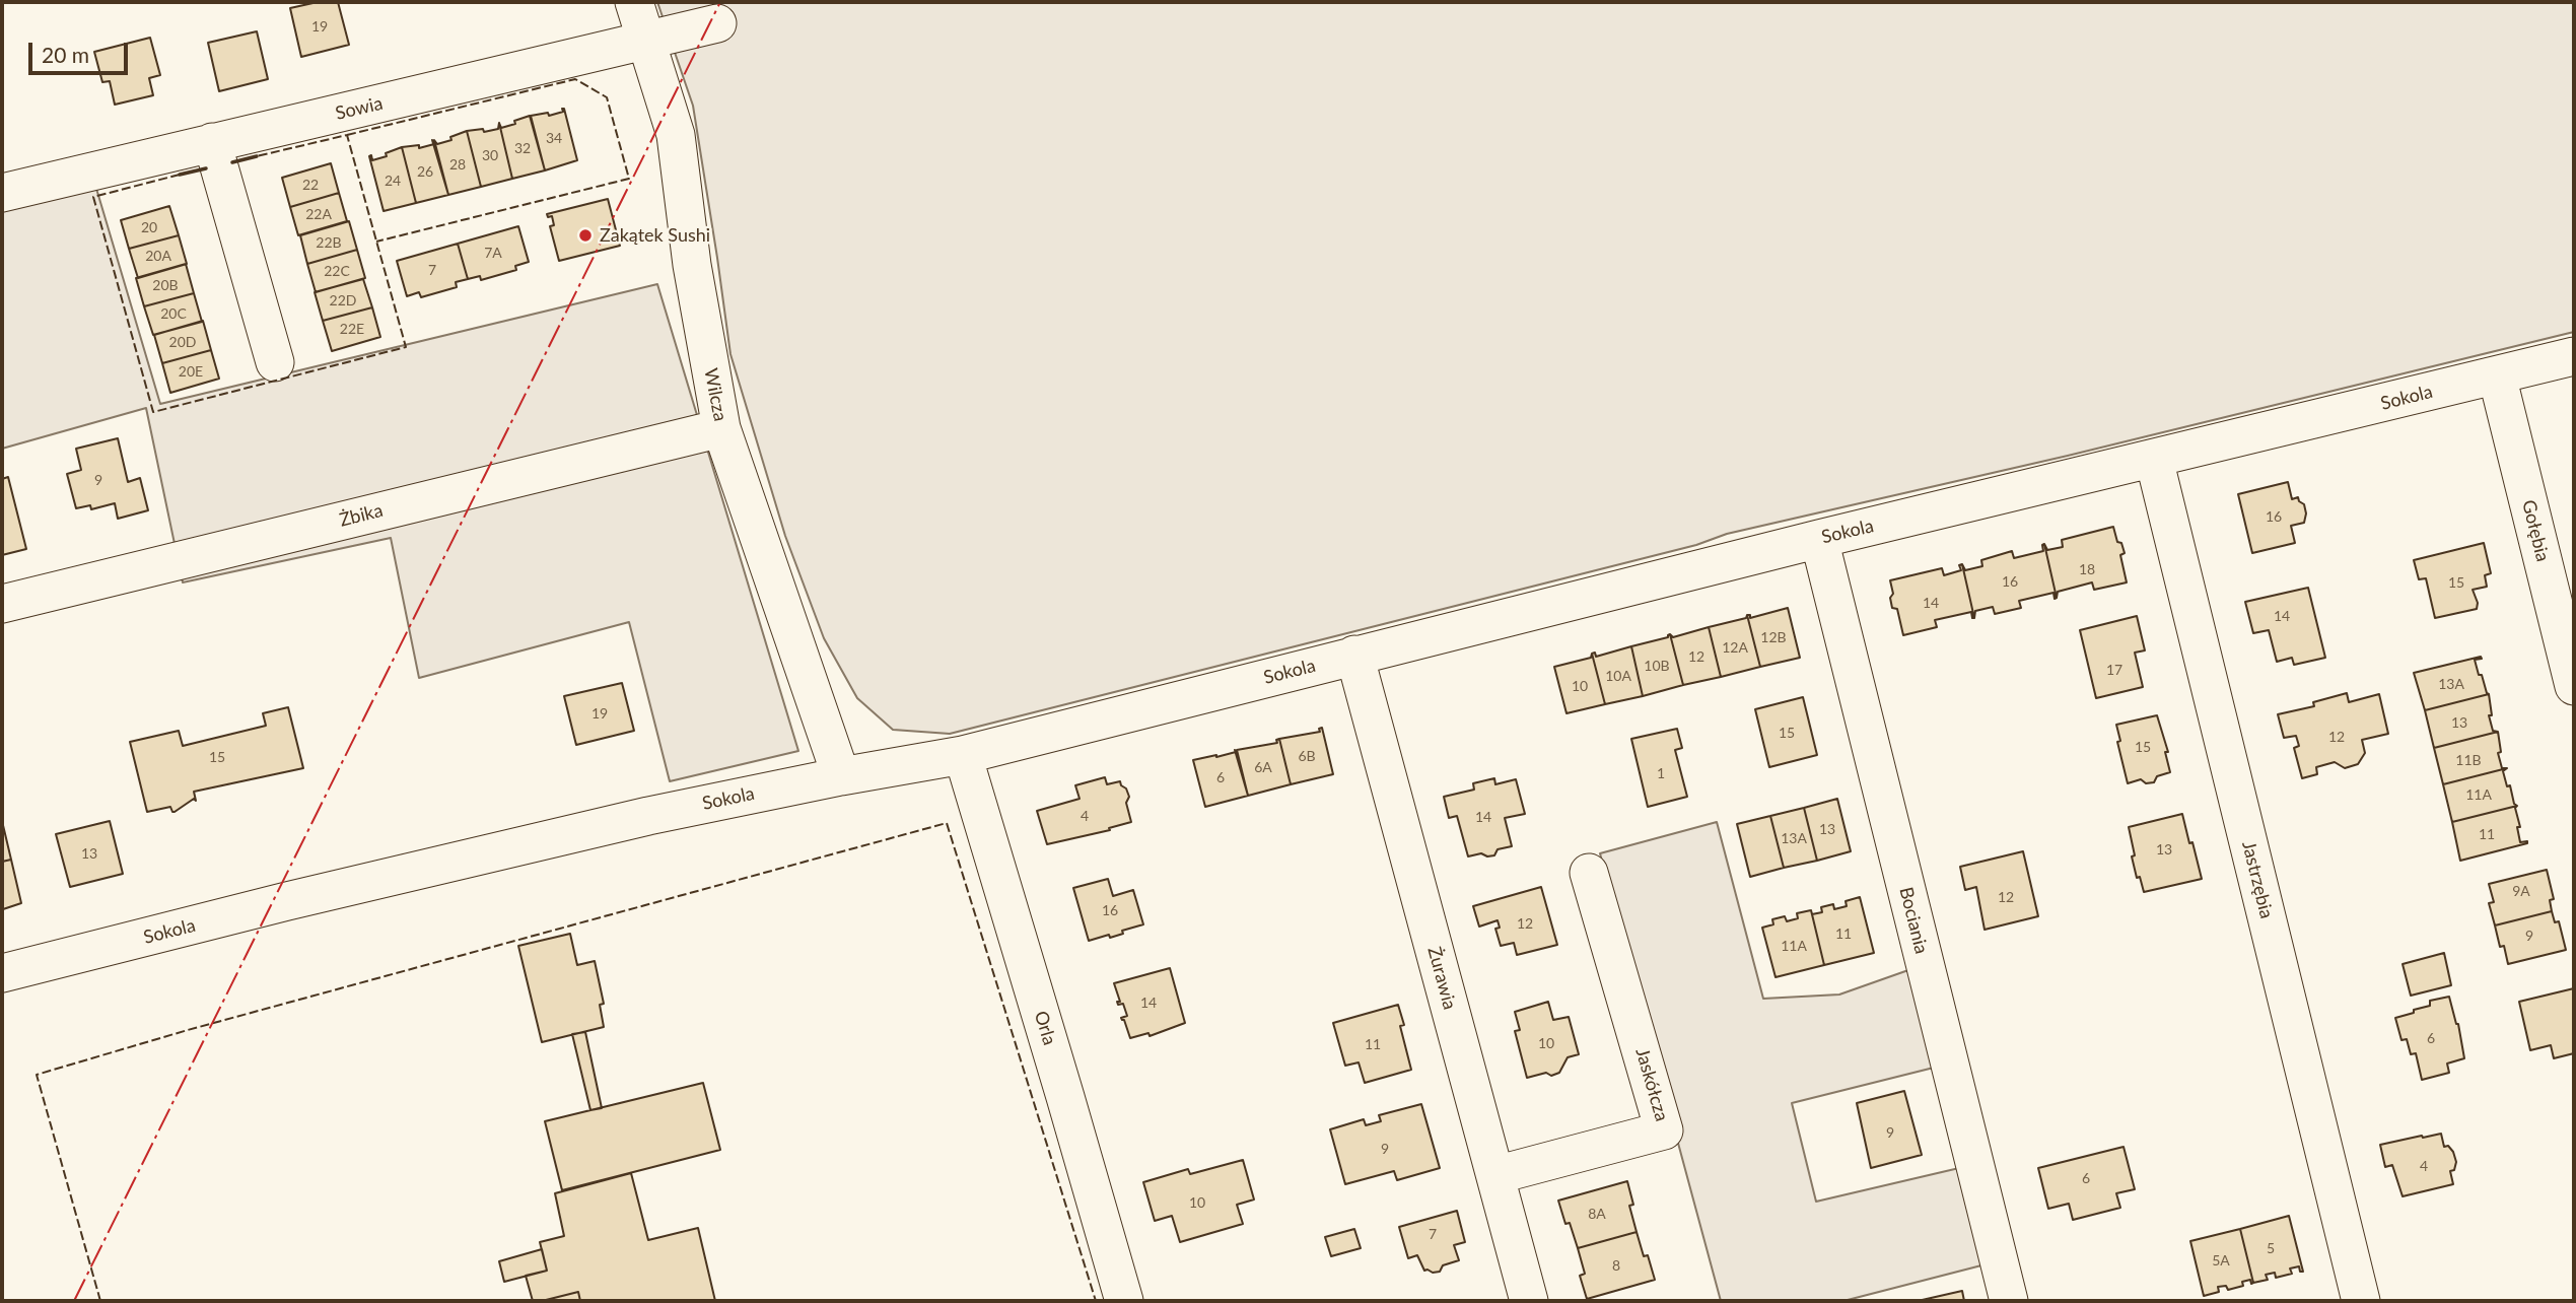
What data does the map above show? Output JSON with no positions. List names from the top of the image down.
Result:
{
  "streets": {
    "street": [
      "Sowia",
      "Wilcza",
      "Sokola",
      "Żbika",
      "Gołębia",
      "Jastrzębia",
      "Bociania",
      "Żurawia",
      "Orla",
      "Jaskółcza"
    ]
  },
  "crossings": [
    ["Sowia", "Wilcza"],
    ["Wilcza", "Sokola"],
    ["Wilcza", "Żbika"],
    ["Sokola", "Gołębia"],
    ["Sokola", "Jastrzębia"],
    ["Sokola", "Bociania"],
    ["Sokola", "Żurawia"],
    ["Sokola", "Orla"],
    ["Żurawia", "Jaskółcza"]
  ],
  "places": ["Zakątek Sushi"],
  "house_numbers": [
    "19",
    "34",
    "32",
    "30",
    "28",
    "26",
    "24",
    "22",
    "22A",
    "20",
    "22B",
    "7A",
    "20A",
    "7",
    "22C",
    "20B",
    "22D",
    "20C",
    "22E",
    "20D",
    "20E",
    "9",
    "16",
    "18",
    "16",
    "15",
    "14",
    "14",
    "12B",
    "12A",
    "12",
    "10B",
    "17",
    "10A",
    "13A",
    "10",
    "19",
    "13",
    "15",
    "12",
    "15",
    "6B",
    "15",
    "11B",
    "6A",
    "1",
    "6",
    "11A",
    "4",
    "14",
    "13",
    "11",
    "13A",
    "13",
    "13",
    "9A",
    "12",
    "16",
    "12",
    "11",
    "9",
    "11A",
    "14",
    "6",
    "10",
    "11",
    "9",
    "9",
    "4",
    "6",
    "10",
    "8A",
    "7",
    "5",
    "5A",
    "8"
  ],
  "scale_bar": "20 m"
}
